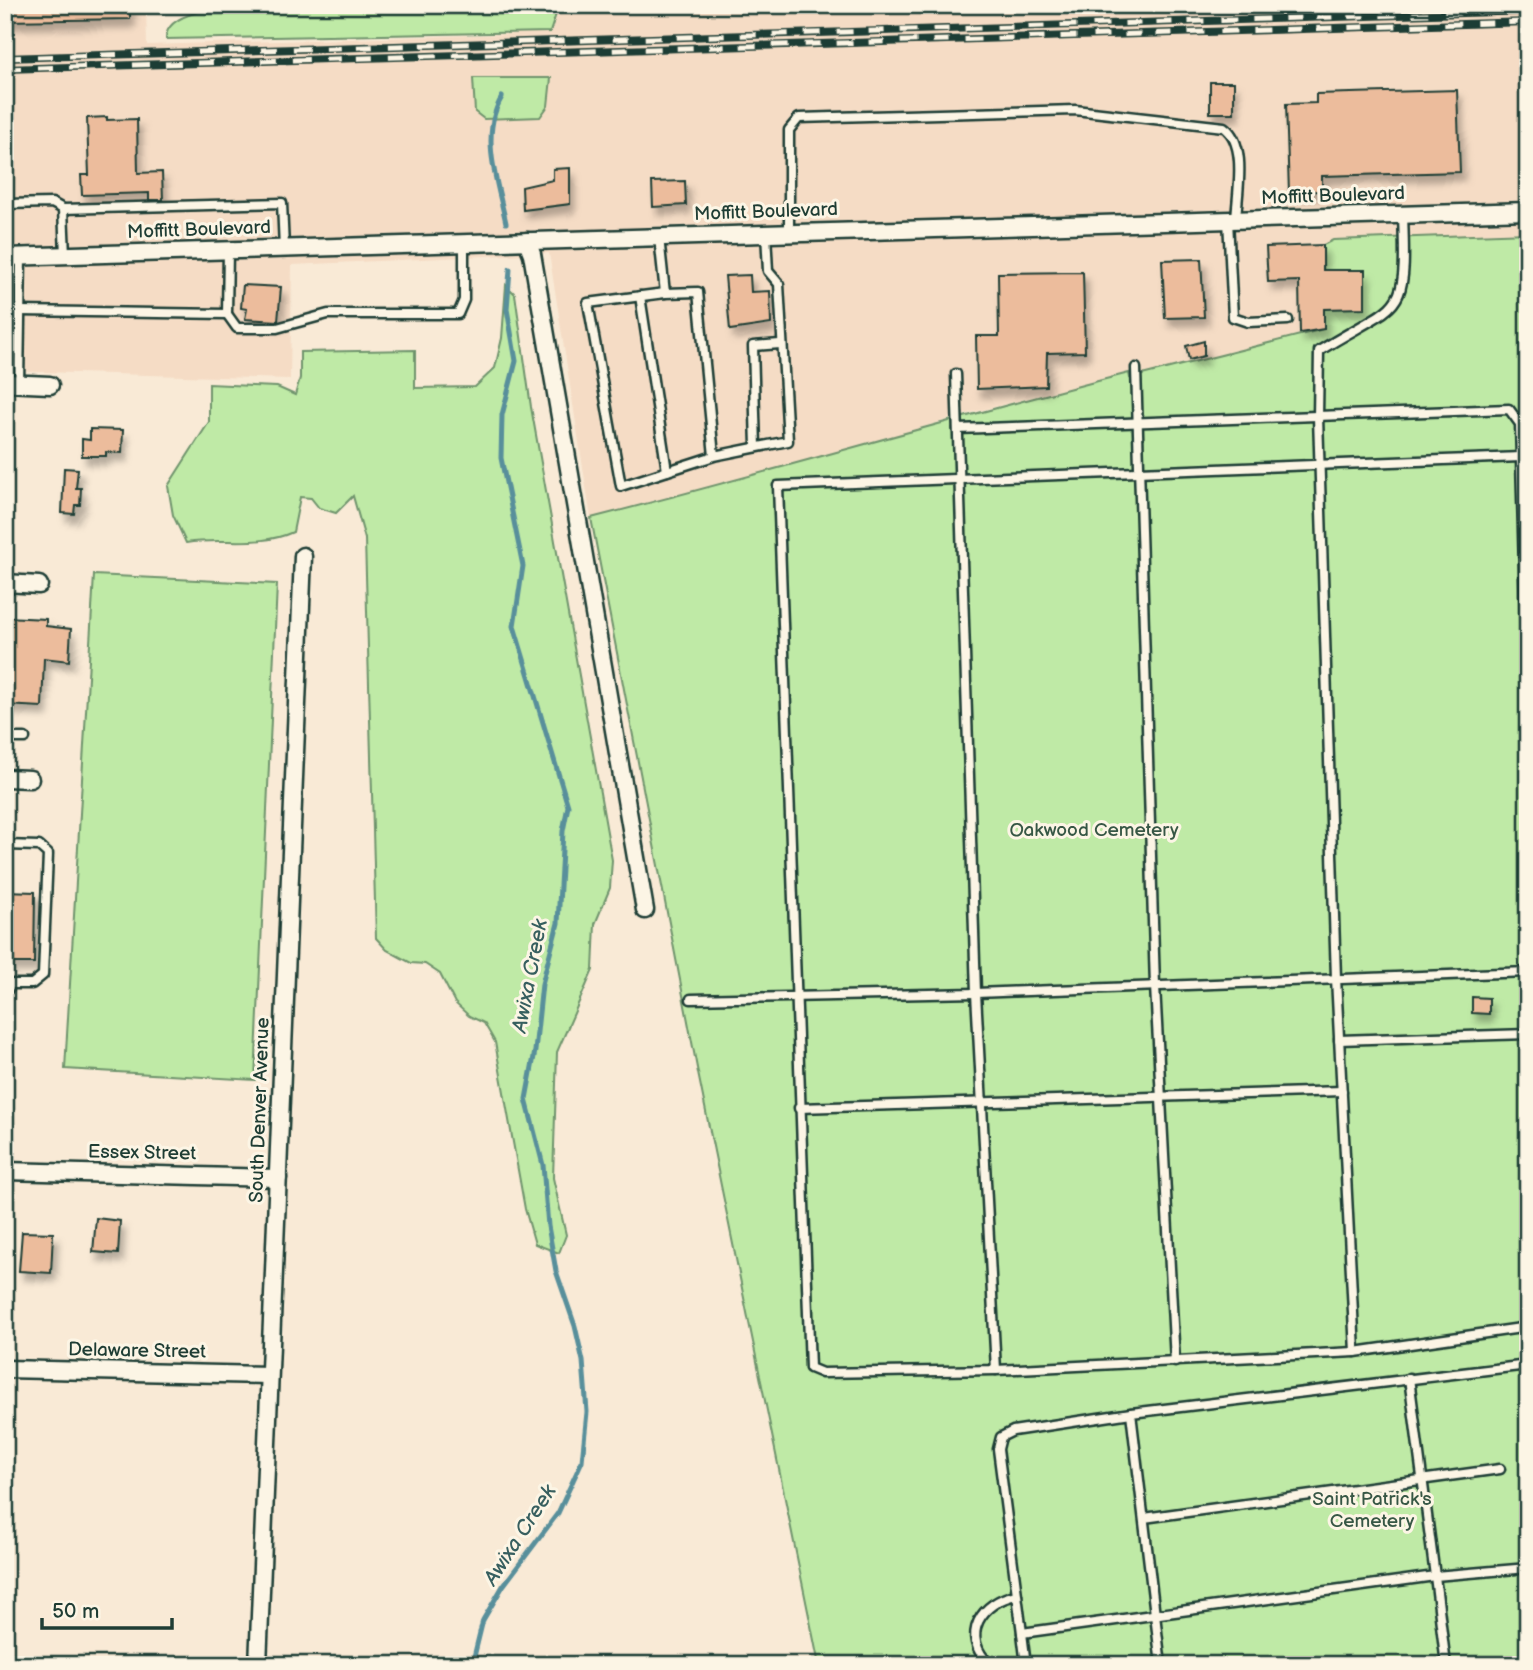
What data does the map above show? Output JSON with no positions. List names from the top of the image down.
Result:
{
  "streets": {
    "street": [
      "Moffitt Boulevard",
      "South Denver Avenue",
      "Essex Street",
      "Delaware Street"
    ]
  },
  "crossings": [
    ["South Denver Avenue", "Essex Street"],
    ["South Denver Avenue", "Delaware Street"]
  ],
  "water": ["Awixa Creek"],
  "parks": ["Oakwood Cemetery", "Saint Patrick's Cemetery"],
  "scale_bar": "50 m"
}
